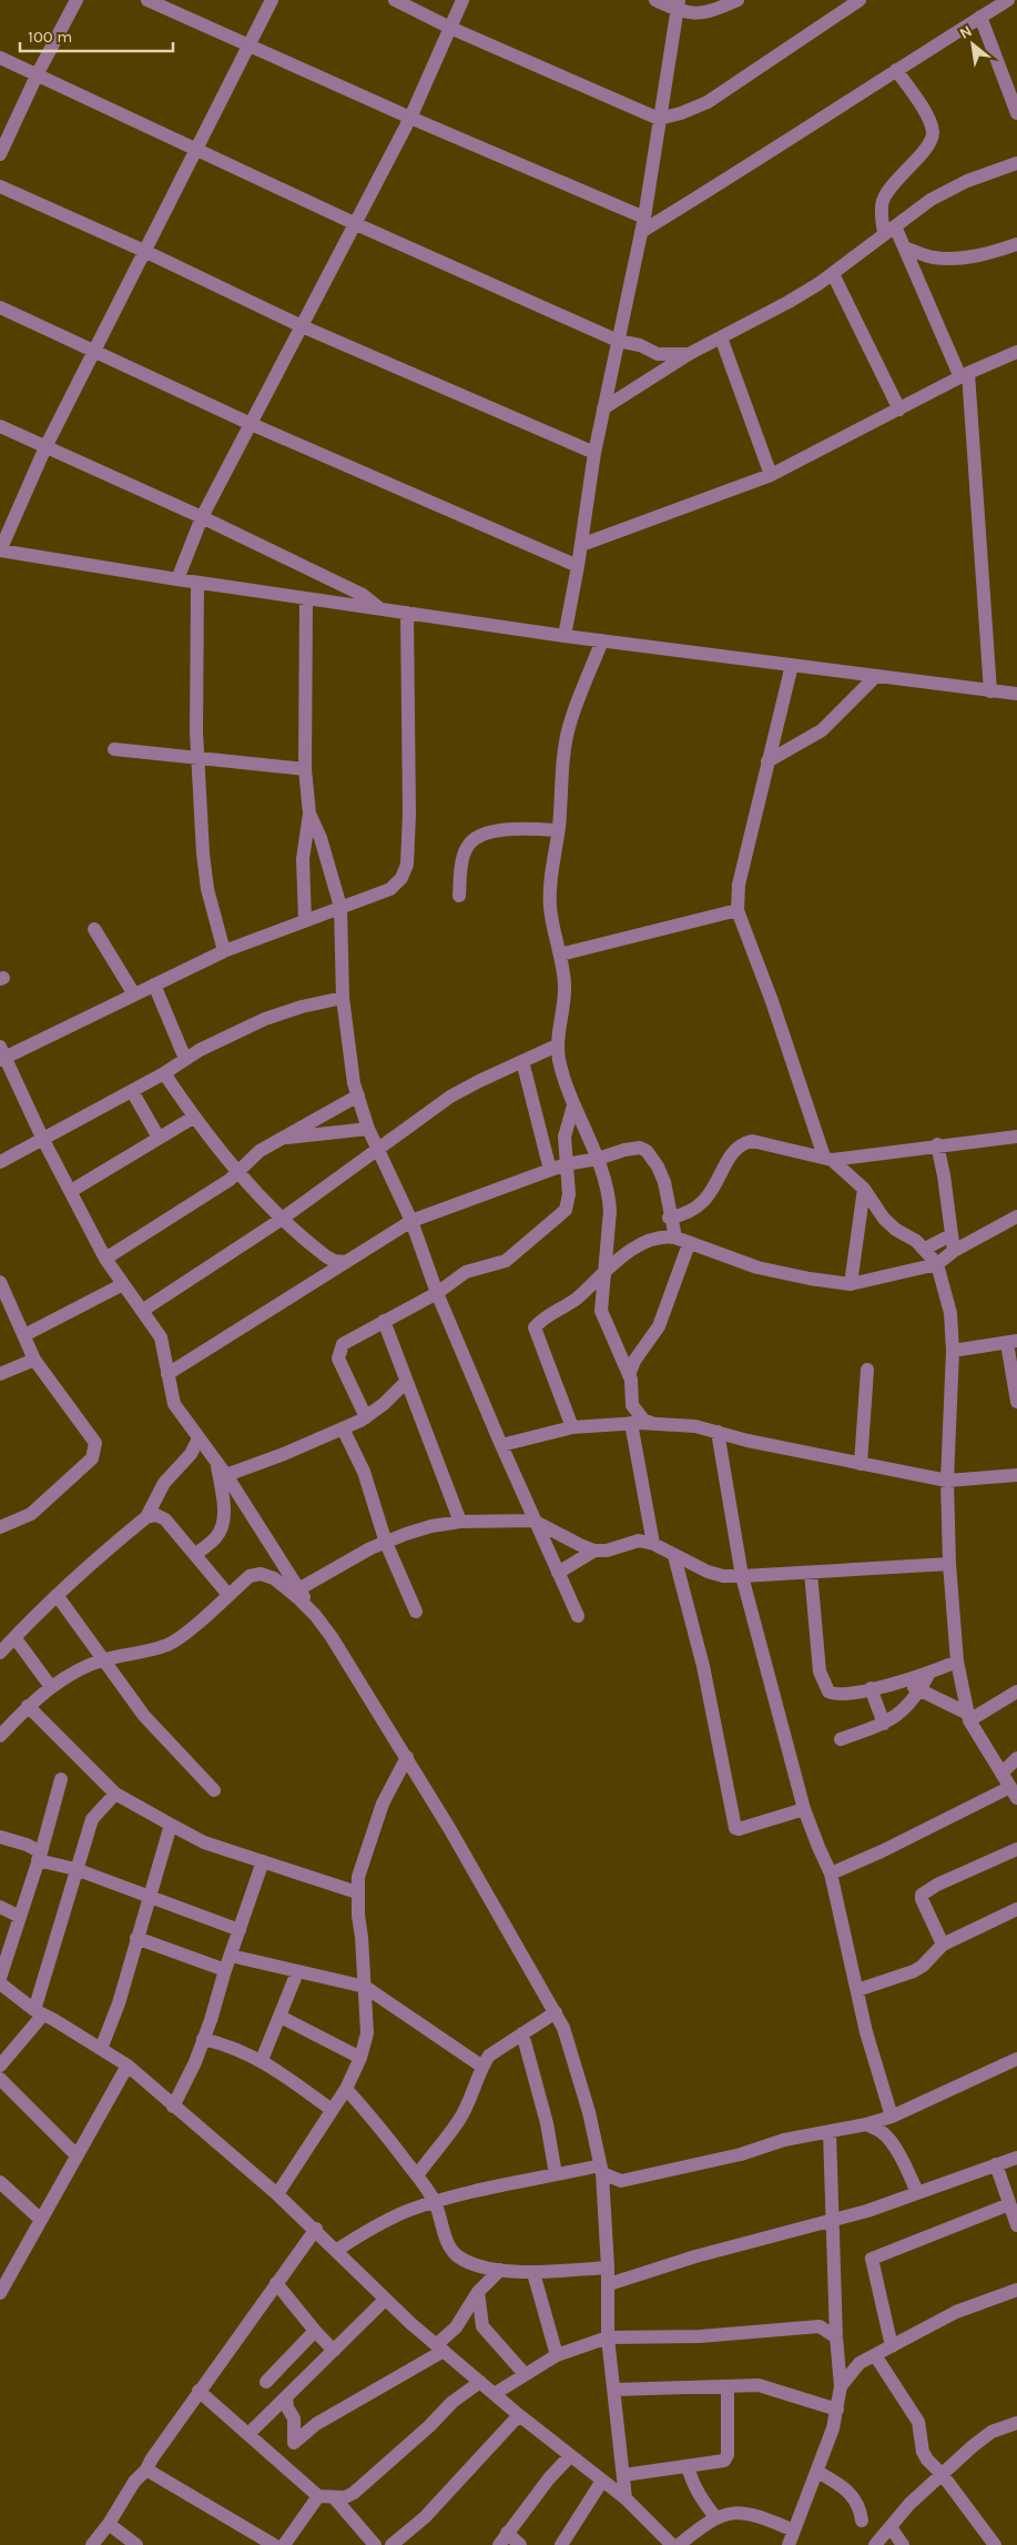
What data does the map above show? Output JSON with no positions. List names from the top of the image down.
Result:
{
  "scale_bar": "100 m",
  "north": "top left"
}
